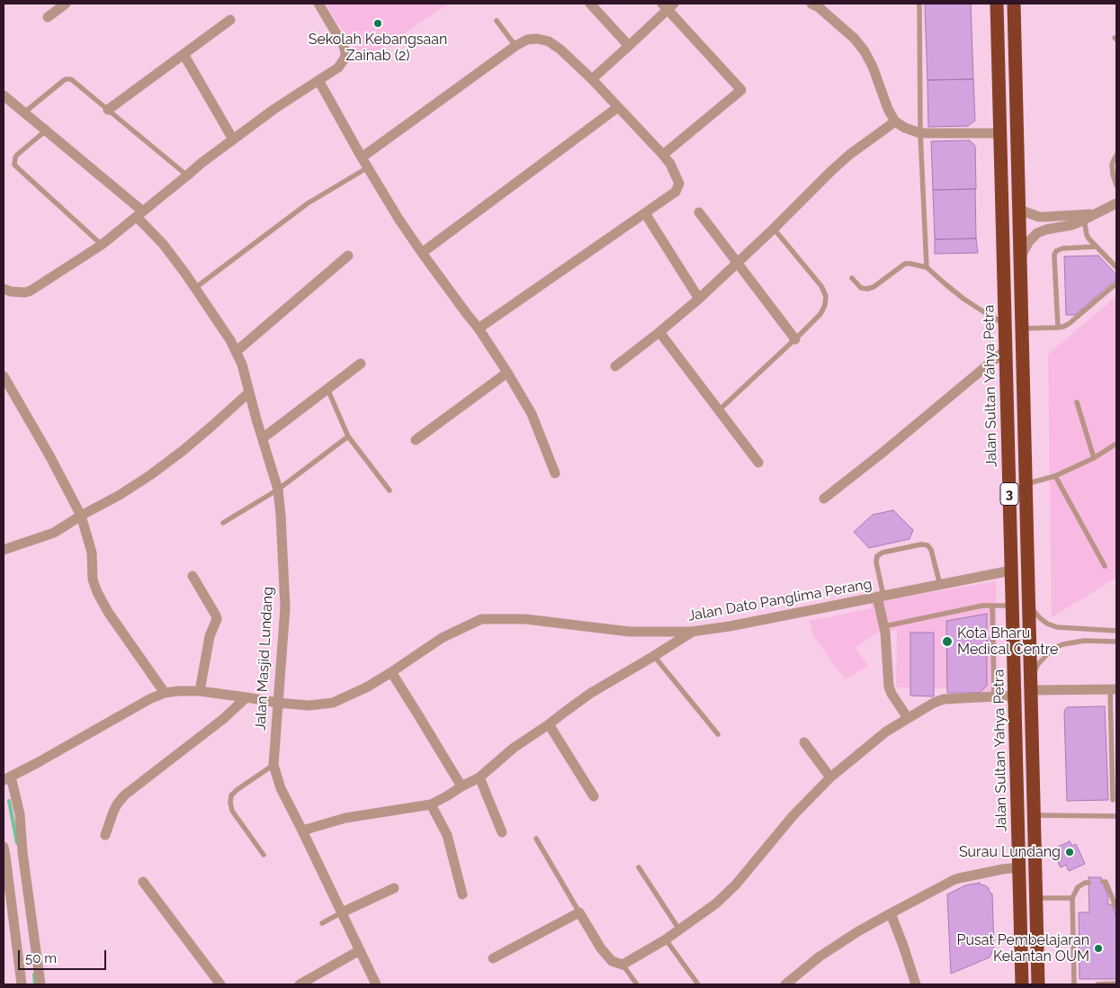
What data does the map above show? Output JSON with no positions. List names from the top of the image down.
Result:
{
  "streets": {
    "highway": ["Jalan Sultan Yahya Petra", "3"],
    "street": ["Jalan Dato Panglima Perang", "Jalan Masjid Lundang"]
  },
  "crossings": [
    ["Jalan Sultan Yahya Petra", "Jalan Dato Panglima Perang"],
    ["Jalan Dato Panglima Perang", "Jalan Masjid Lundang"]
  ],
  "places": [
    "Sekolah Kebangsaan Zainab (2)",
    "Kota Bharu Medical Centre",
    "Surau Lundang",
    "Pusat Pembelajaran Kelantan OUM"
  ],
  "scale_bar": "50 m"
}
